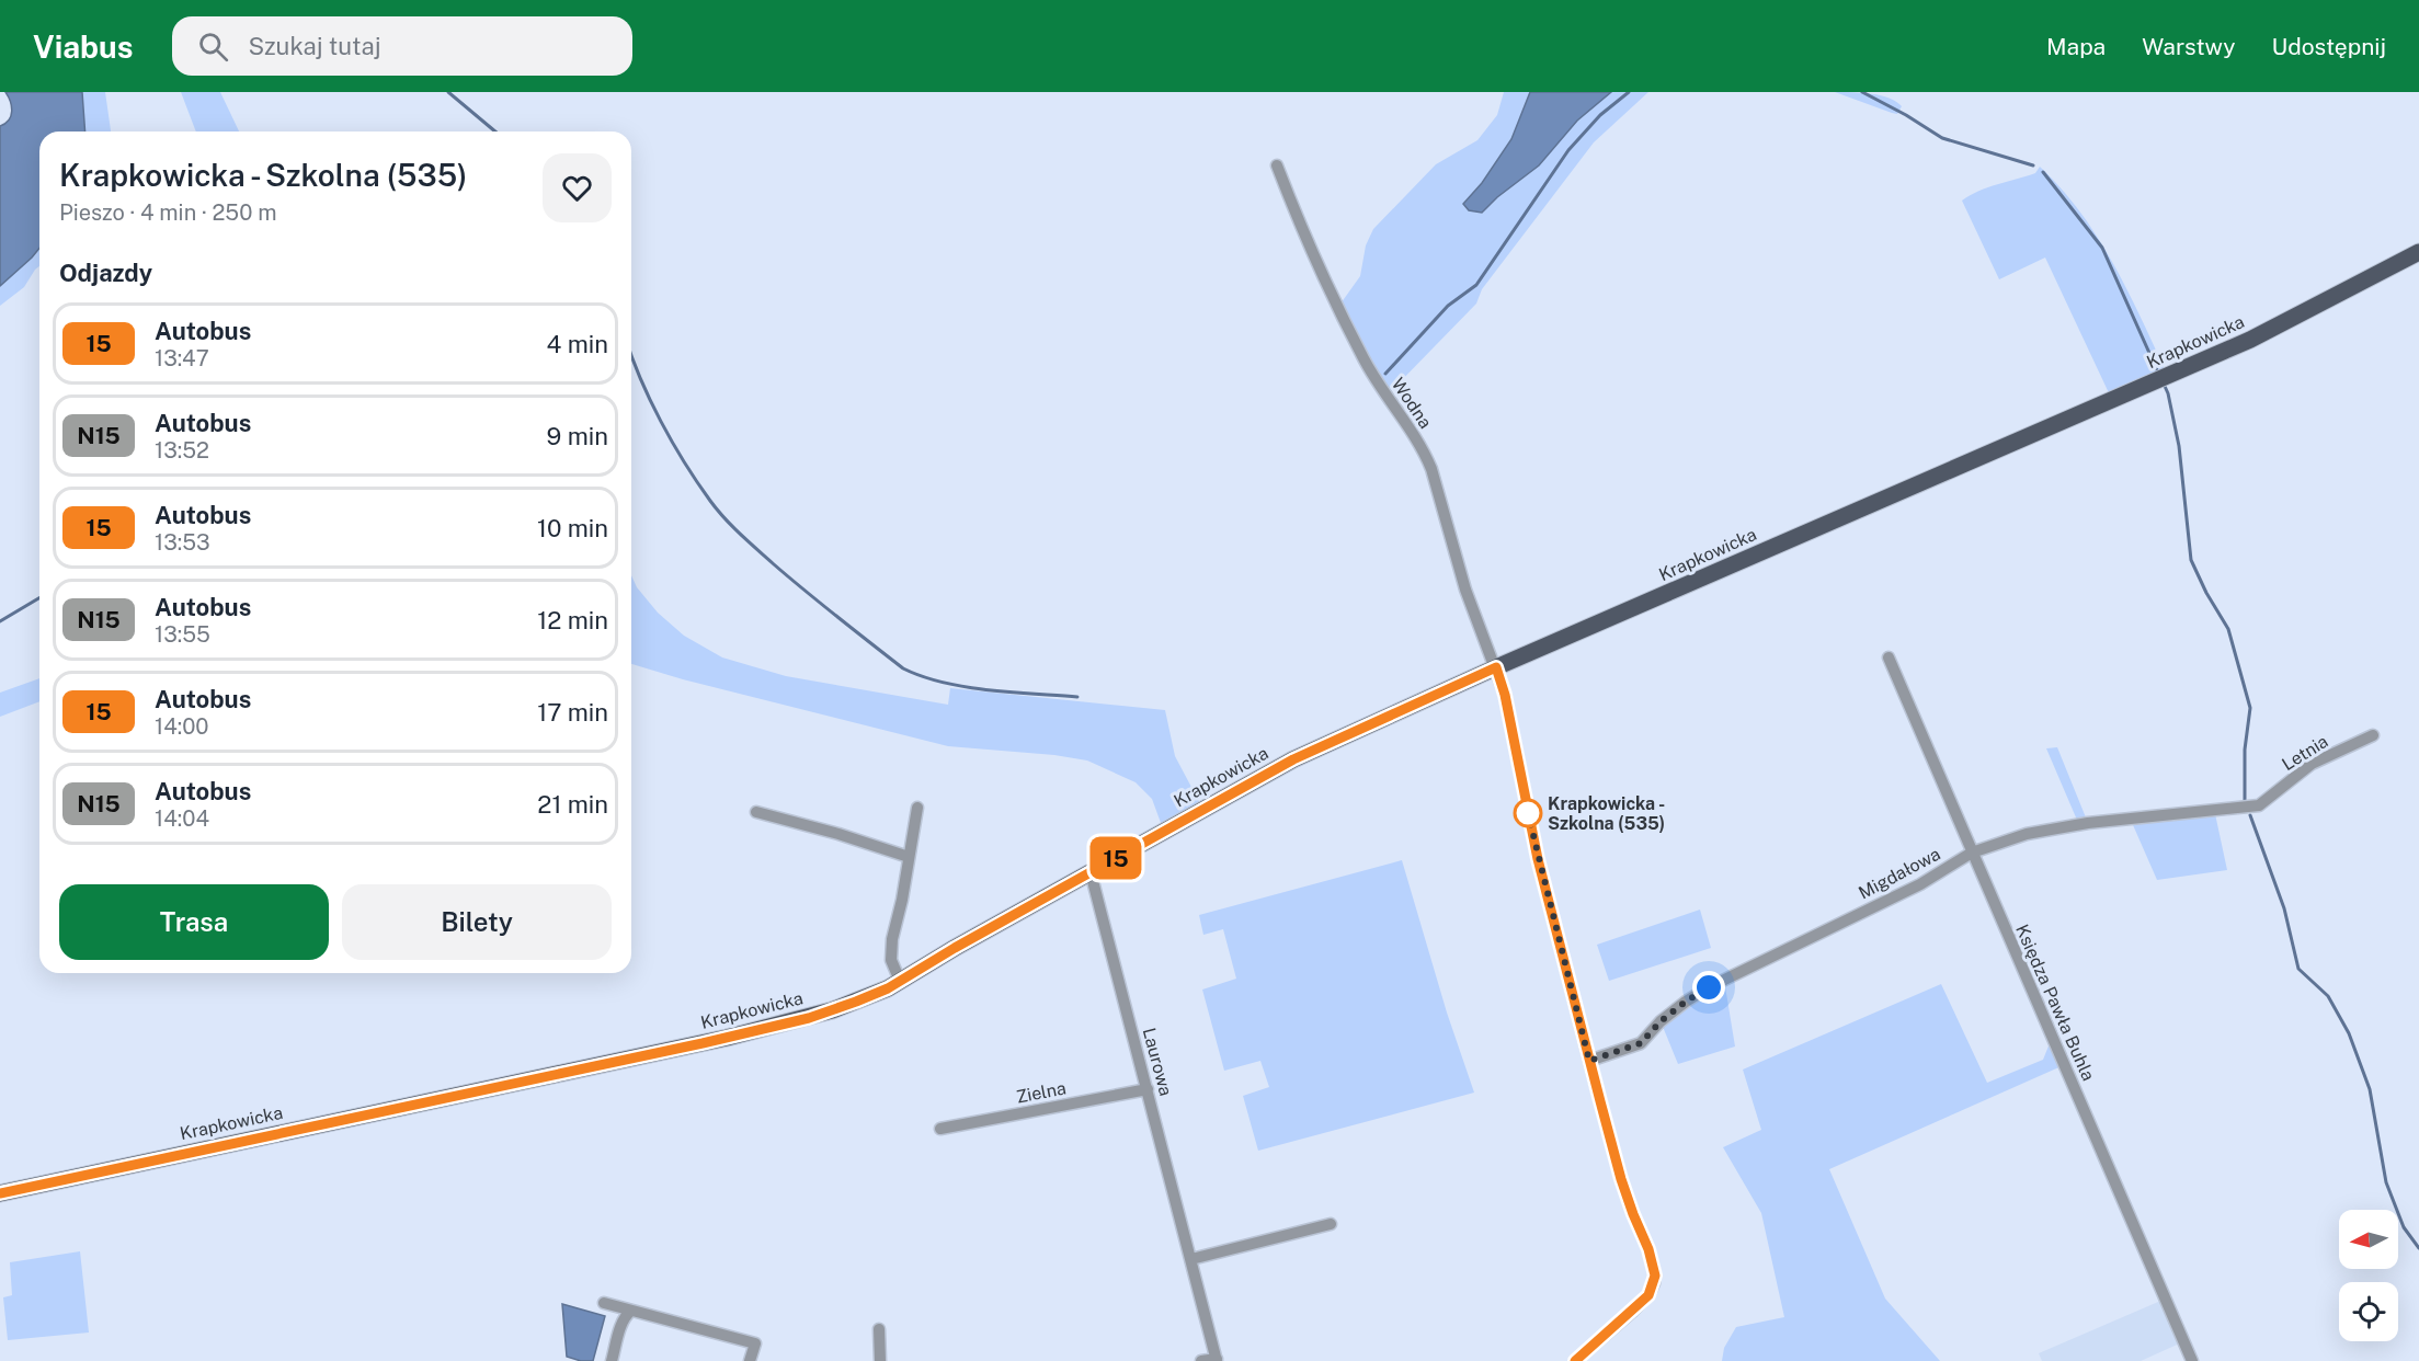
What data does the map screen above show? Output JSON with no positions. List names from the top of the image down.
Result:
{
  "streets": {
    "main road": ["Krapkowicka"],
    "street": [
      "Wodna",
      "Letnia",
      "Migdałowa",
      "Księdza Pawła Buhla",
      "Laurowa",
      "Zielna"
    ]
  },
  "crossings": [
    ["Krapkowicka", "Wodna"],
    ["Krapkowicka", "Laurowa"],
    ["Wodna", "Migdałowa"],
    ["Letnia", "Migdałowa"],
    ["Migdałowa", "Księdza Pawła Buhla"],
    ["Laurowa", "Zielna"]
  ],
  "places": ["Krapkowicka - Szkolna (535)"],
  "lines": ["bus line 15"],
  "north": "left",
  "page": {
    "header": "Viabus",
    "search": "Szukaj tutaj",
    "nav": ["Mapa", "Warstwy", "Udostępnij"],
    "on_map": "15",
    "heading": [
      ["Krapkowicka - Szkolna (535)", "Pieszo · 4 min · 250 m"],
      "Odjazdy"
    ],
    "list": [
      {
        "mark": "15",
        "name": "Autobus",
        "note": "13:47",
        "value": "4 min"
      },
      {
        "mark": "N15",
        "name": "Autobus",
        "note": "13:52",
        "value": "9 min"
      },
      {
        "mark": "15",
        "name": "Autobus",
        "note": "13:53",
        "value": "10 min"
      },
      {
        "mark": "N15",
        "name": "Autobus",
        "note": "13:55",
        "value": "12 min"
      },
      {
        "mark": "15",
        "name": "Autobus",
        "note": "14:00",
        "value": "17 min"
      },
      {
        "mark": "N15",
        "name": "Autobus",
        "note": "14:04",
        "value": "21 min"
      }
    ],
    "buttons": ["Trasa", "Bilety"]
  }
}
